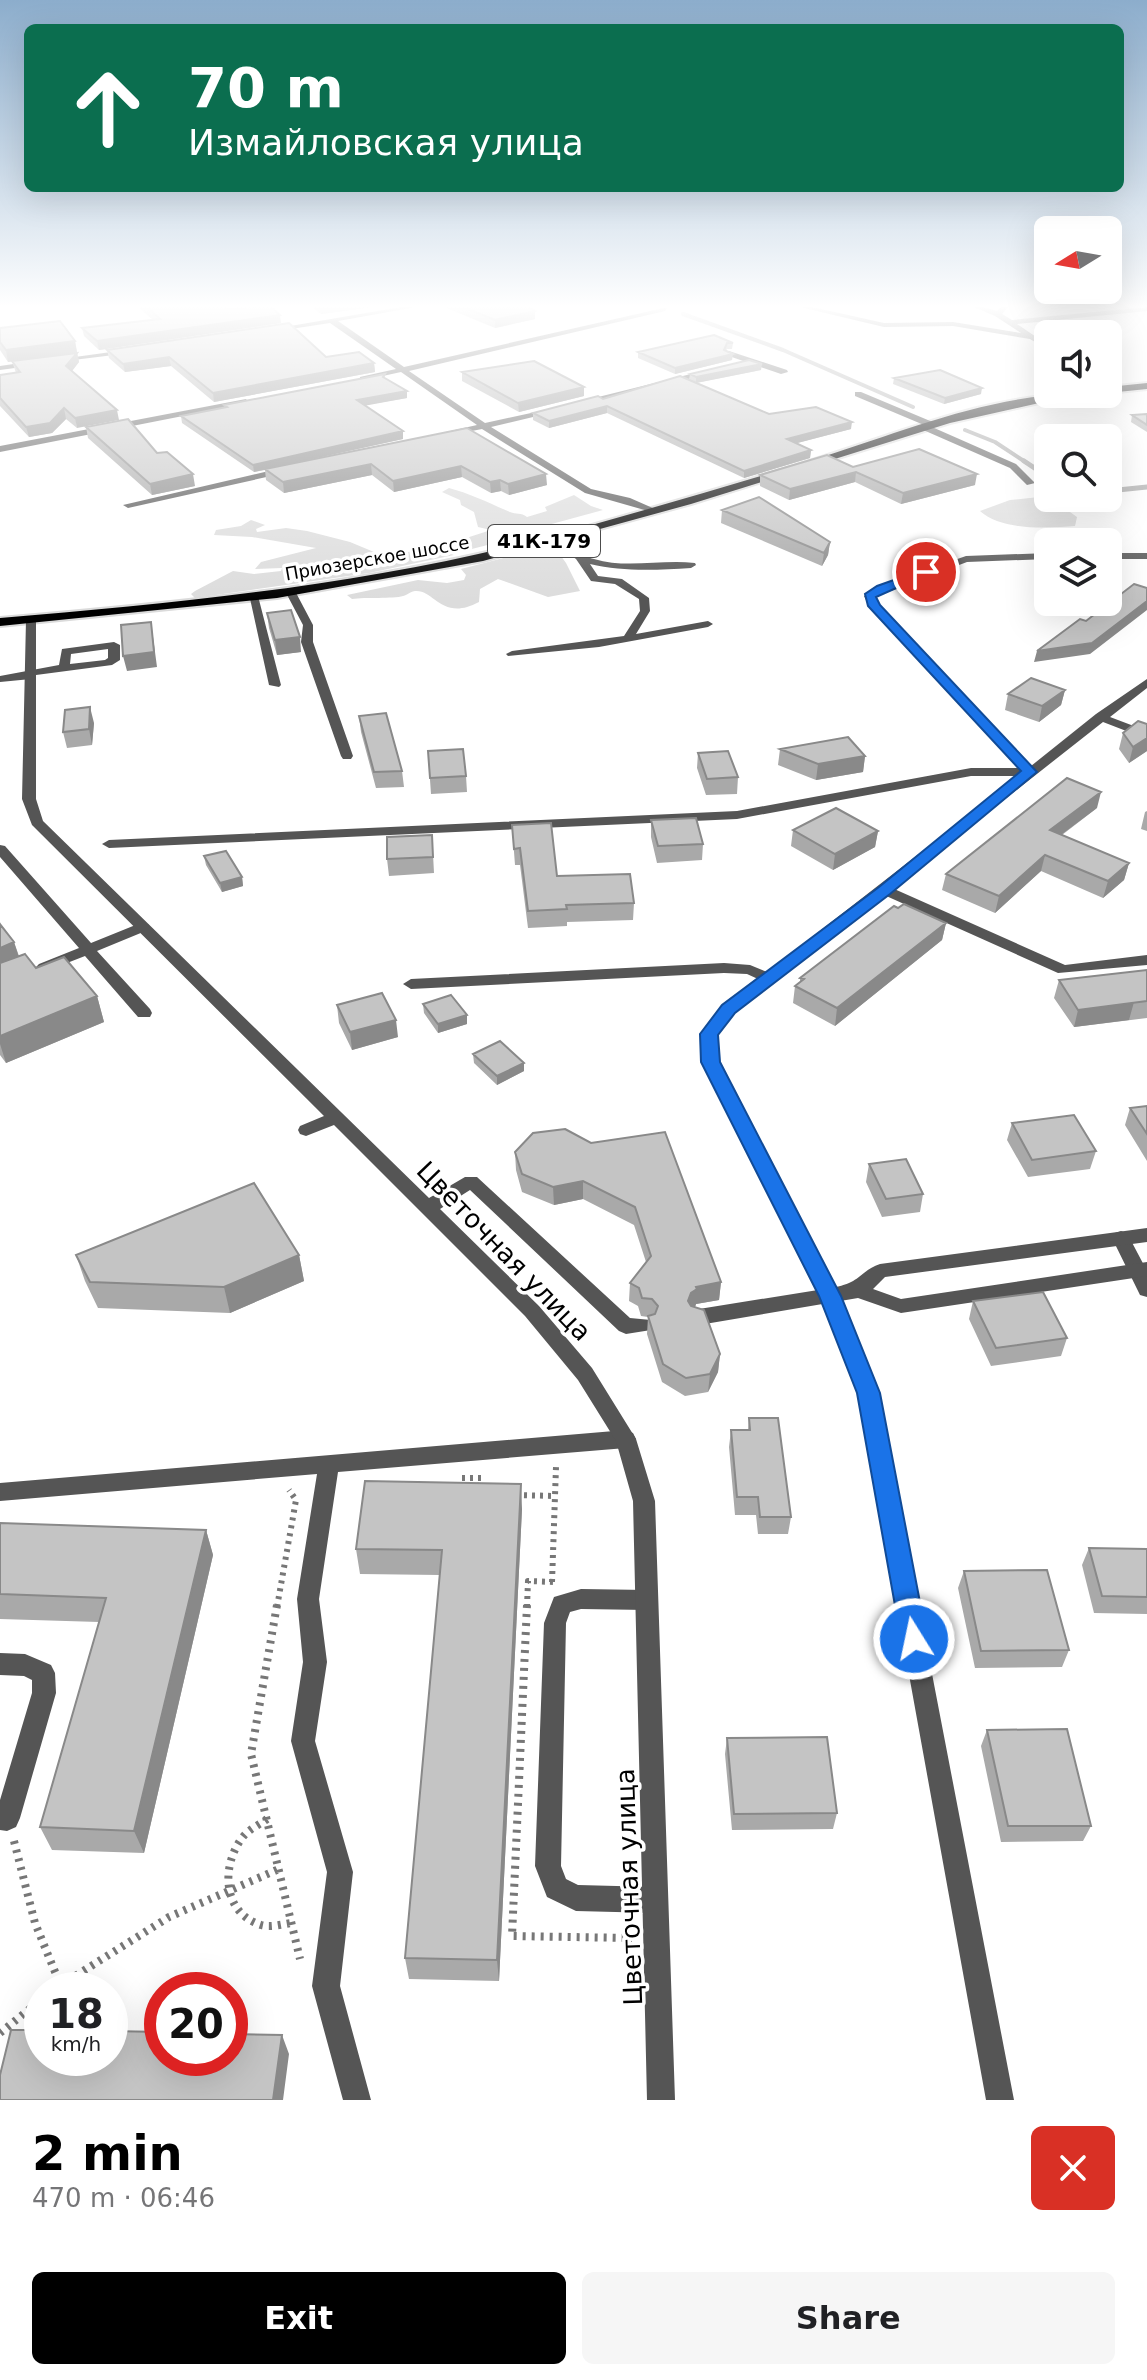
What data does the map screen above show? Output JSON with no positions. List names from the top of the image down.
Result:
{
  "streets": {
    "main road": ["41К-179", "Приозерское шоссе"],
    "street": ["Цветочная улица"]
  },
  "crossings": [
    ["Приозерское шоссе", "Цветочная улица"]
  ],
  "north": "left",
  "page": {
    "turn": ["70 m", "Измайловская улица"],
    "speed": "18 km/h",
    "limit": "20",
    "heading": ["2 min", "470 m · 06:46"],
    "buttons": ["Exit", "Share"]
  }
}
